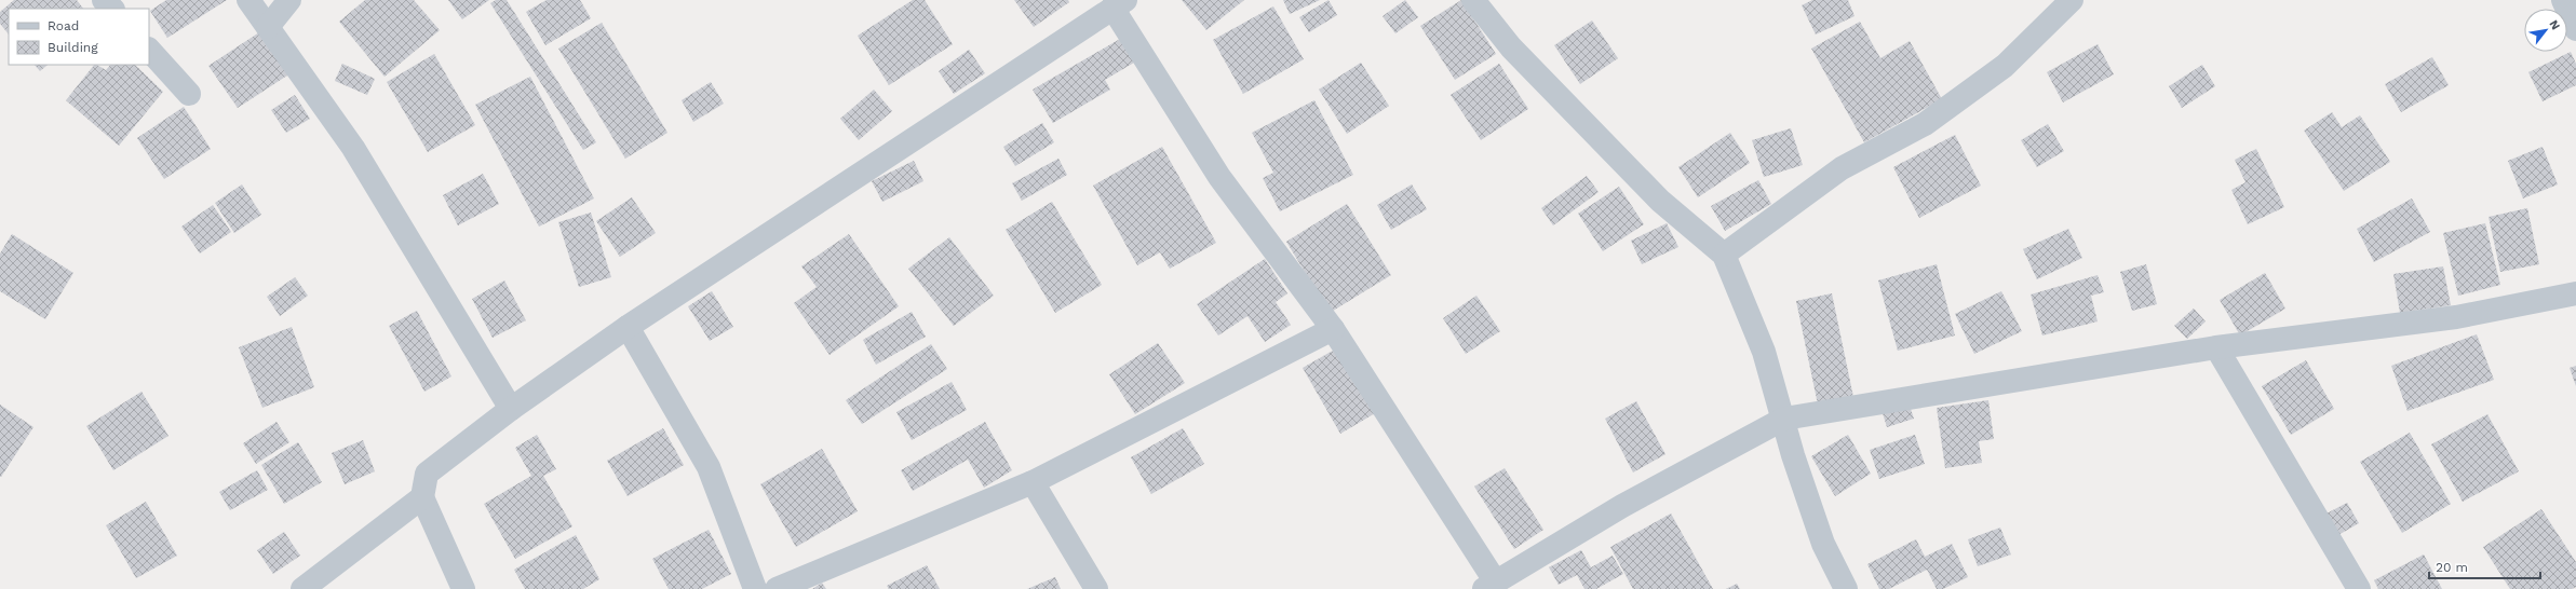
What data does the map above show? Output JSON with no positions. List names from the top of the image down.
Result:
{
  "legend": ["Road", "Building"],
  "scale_bar": "20 m",
  "north": "top right"
}
